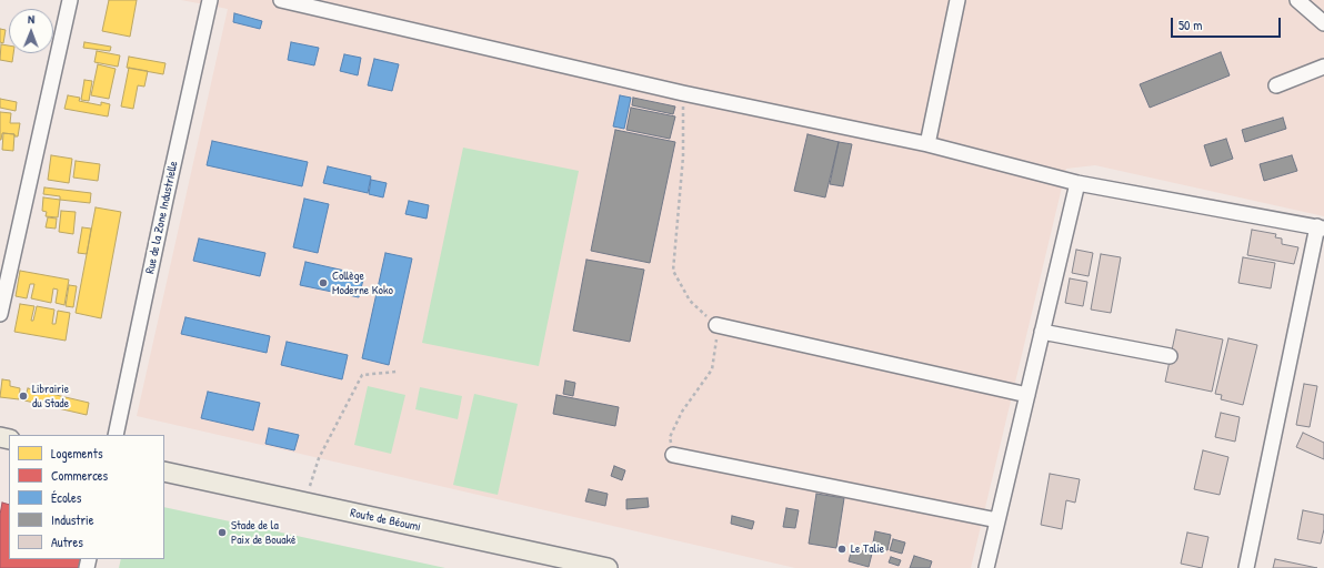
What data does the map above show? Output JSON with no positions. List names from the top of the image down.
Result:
{
  "streets": {
    "main road": ["Route de Béoumi"],
    "street": ["Rue de la Zone Industrielle"]
  },
  "places": [
    "Collège Moderne Koko",
    "Librairie du Stade",
    "Stade de la Paix de Bouaké",
    "Le Talie"
  ],
  "legend": [
    "Logements",
    "Commerces",
    "Écoles",
    "Industrie",
    "Autres"
  ],
  "scale_bar": "50 m",
  "north": "top"
}
